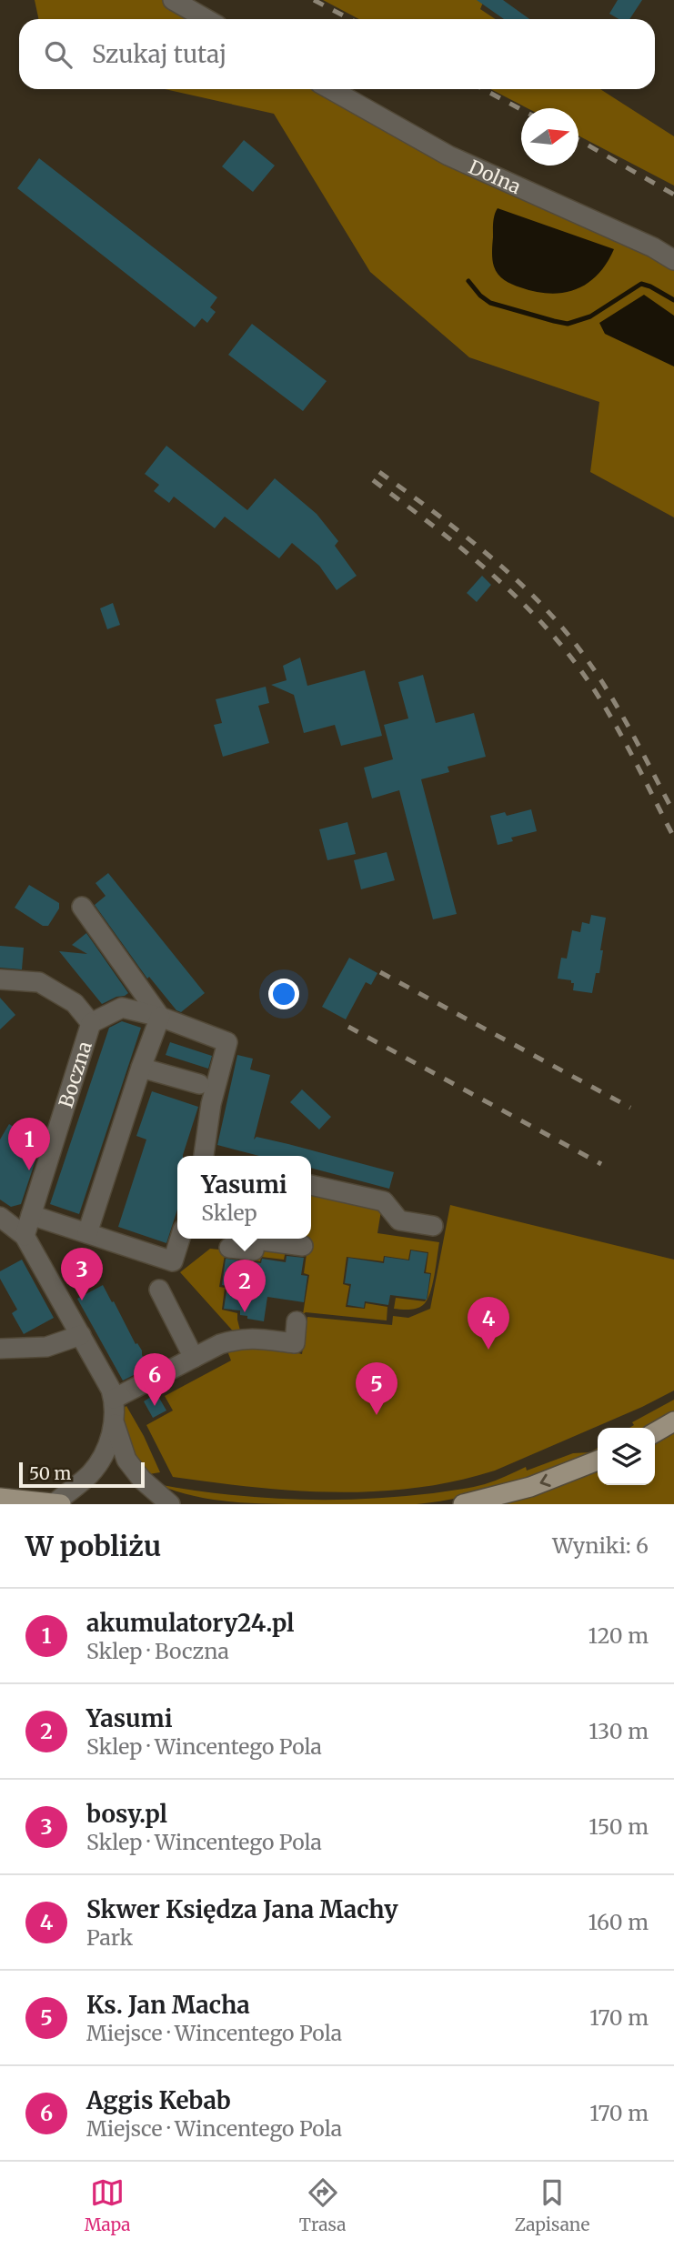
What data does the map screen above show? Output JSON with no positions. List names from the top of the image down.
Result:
{
  "streets": {
    "street": ["Dolna", "Boczna"]
  },
  "scale_bar": "50 m",
  "north": "right",
  "page": {
    "search": "Szukaj tutaj",
    "pins": [
      "1",
      "3",
      "2",
      "4",
      "6",
      "5"
    ],
    "popup": ["Yasumi", "Sklep"],
    "scale": "50 m",
    "heading": ["W pobliżu", "Wyniki: 6"],
    "list": [
      {
        "mark": "1",
        "name": "akumulatory24.pl",
        "note": "Sklep · Boczna",
        "value": "120 m"
      },
      {
        "mark": "2",
        "name": "Yasumi",
        "note": "Sklep · Wincentego Pola",
        "value": "130 m"
      },
      {
        "mark": "3",
        "name": "bosy.pl",
        "note": "Sklep · Wincentego Pola",
        "value": "150 m"
      },
      {
        "mark": "4",
        "name": "Skwer Księdza Jana Machy",
        "note": "Park",
        "value": "160 m"
      },
      {
        "mark": "5",
        "name": "Ks. Jan Macha",
        "note": "Miejsce · Wincentego Pola",
        "value": "170 m"
      },
      {
        "mark": "6",
        "name": "Aggis Kebab",
        "note": "Miejsce · Wincentego Pola",
        "value": "170 m"
      }
    ],
    "nav": ["Mapa", "Trasa", "Zapisane"]
  }
}
